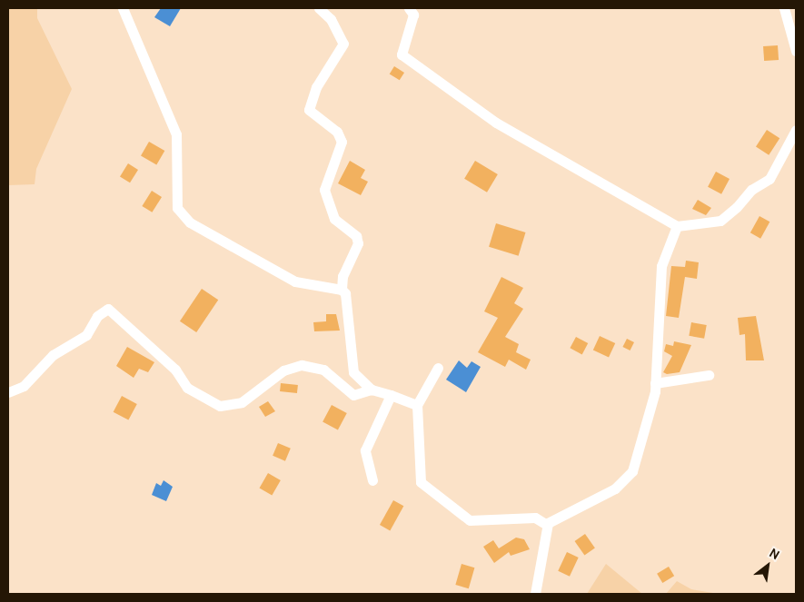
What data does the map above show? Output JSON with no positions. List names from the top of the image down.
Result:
{
  "north": "top right"
}
